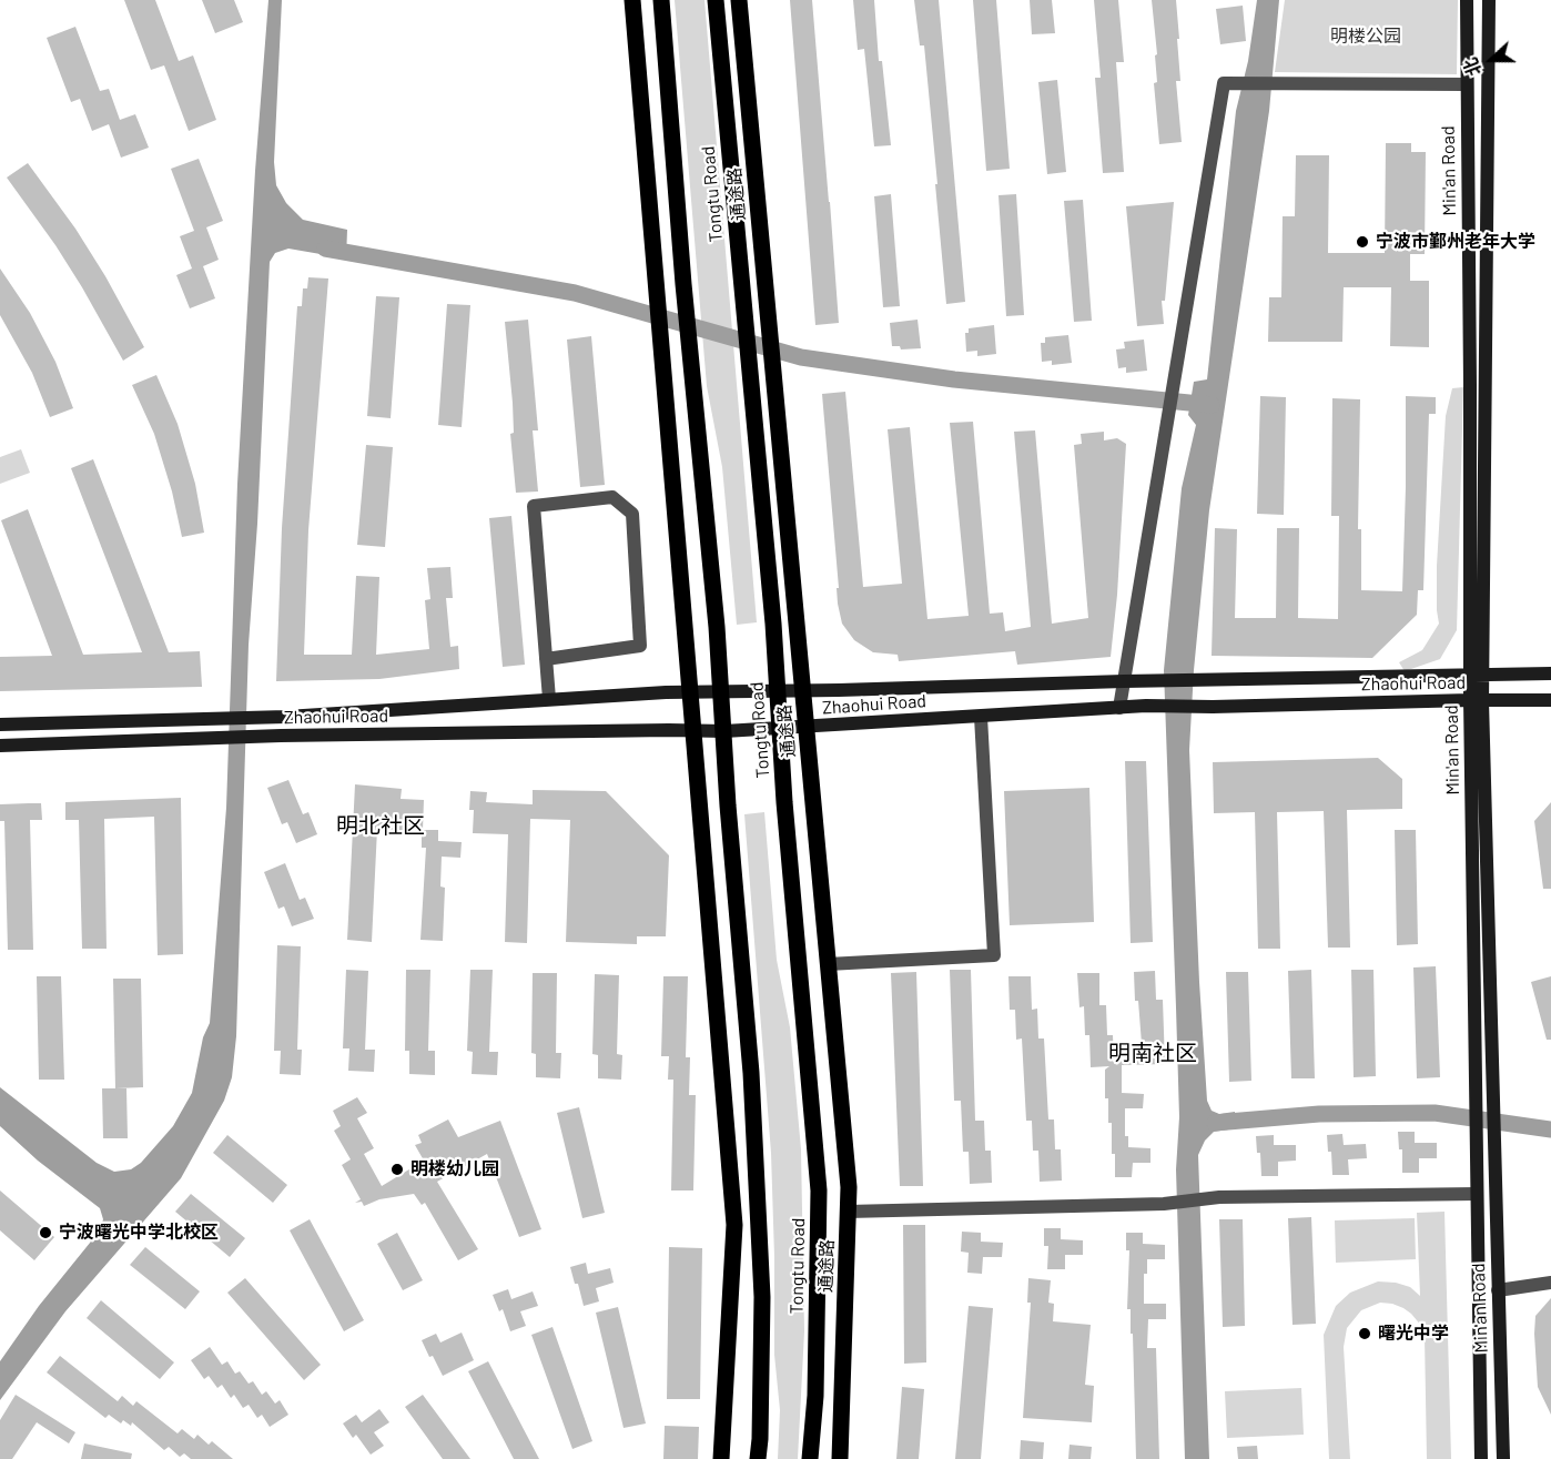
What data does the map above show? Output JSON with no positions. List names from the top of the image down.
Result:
{
  "streets": {
    "main road": [
      "Min'an Road",
      "Tongtu Road",
      "通途路",
      "Zhaohui Road"
    ]
  },
  "crossings": [
    ["Min'an Road", "Zhaohui Road"],
    ["Tongtu Road", "Zhaohui Road"],
    ["通途路", "Zhaohui Road"]
  ],
  "districts": ["明北社区", "明南社区"],
  "parks": ["明楼公园"],
  "places": [
    "宁波市鄞州老年大学",
    "明楼幼儿园",
    "宁波曙光中学北校区",
    "曙光中学"
  ],
  "north": "left"
}
